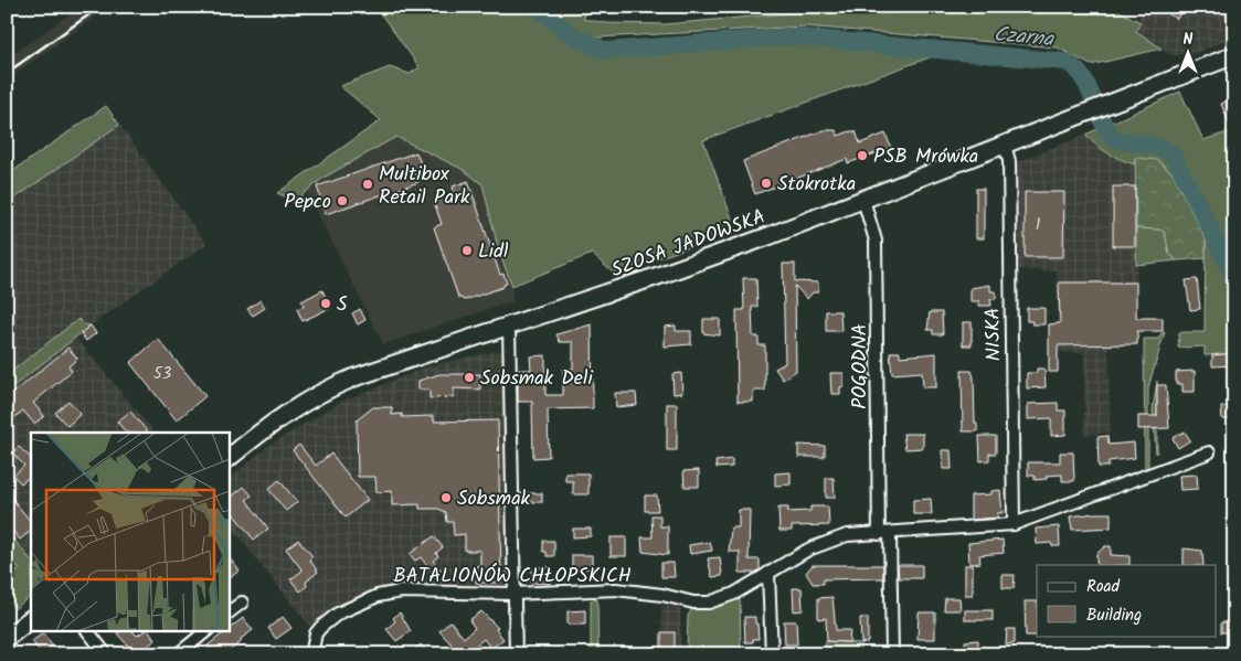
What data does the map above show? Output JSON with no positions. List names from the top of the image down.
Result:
{
  "streets": {
    "main road": ["SZOSA JADOWSKA"],
    "street": ["NISKA", "POGODNA", "BATALIONÓW CHŁOPSKICH"]
  },
  "crossings": [
    ["SZOSA JADOWSKA", "NISKA"],
    ["SZOSA JADOWSKA", "POGODNA"],
    ["NISKA", "BATALIONÓW CHŁOPSKICH"],
    ["POGODNA", "BATALIONÓW CHŁOPSKICH"]
  ],
  "water": ["Czarna"],
  "places": [
    "PSB Mrówka",
    "Stokrotka",
    "Multibox Retail Park",
    "Pepco",
    "Lidl",
    "S",
    "Sobsmak Deli",
    "Sobsmak"
  ],
  "house_numbers": ["1", "53"],
  "legend": ["Road", "Building"],
  "north": "top"
}
